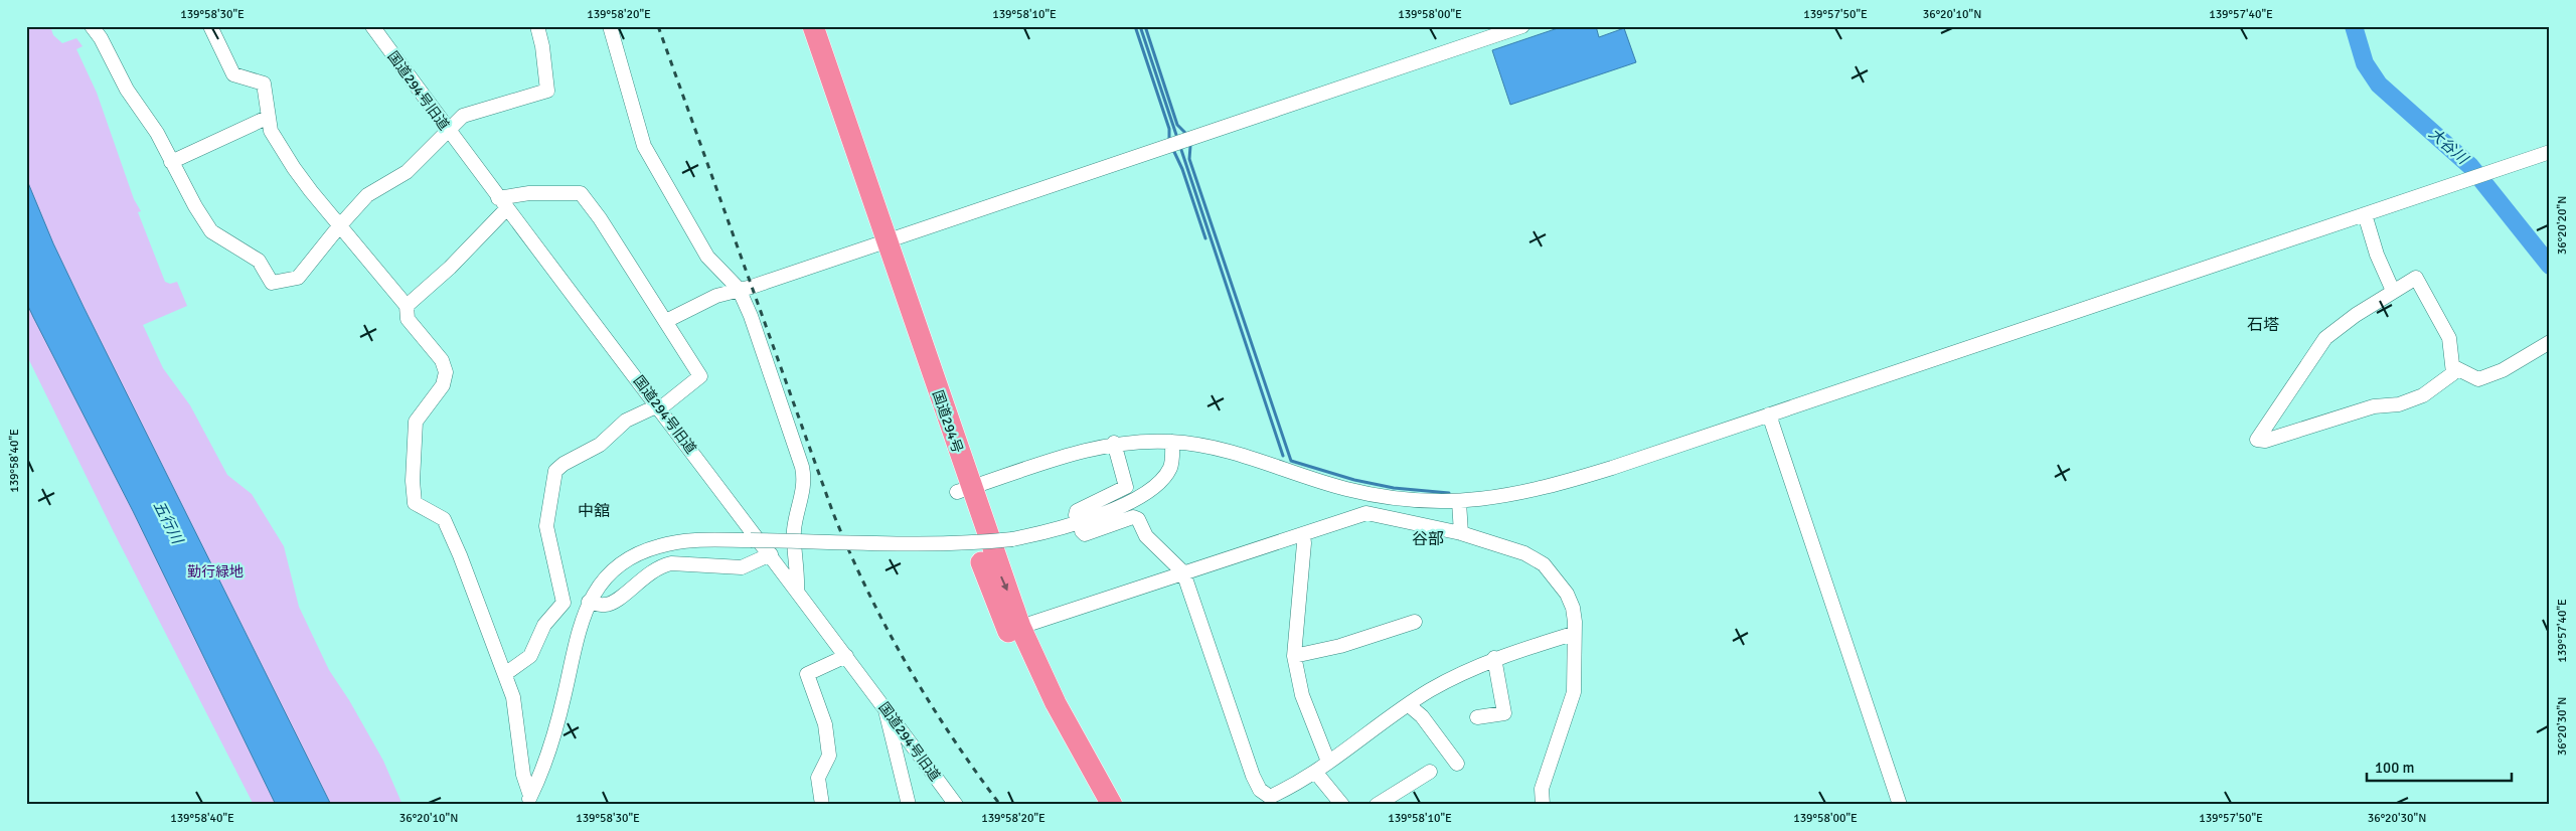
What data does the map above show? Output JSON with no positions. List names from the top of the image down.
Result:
{
  "streets": {
    "highway": ["国道294号"],
    "street": ["国道294号旧道"]
  },
  "districts": ["石塔", "中舘", "谷部"],
  "water": ["大谷川", "五行川"],
  "parks": ["勤行緑地"],
  "scale_bar": "100 m",
  "coordinates": [
    "139°58'30\"E",
    "139°58'20\"E",
    "139°58'10\"E",
    "139°58'00\"E",
    "139°57'50\"E",
    "36°20'10\"N",
    "139°57'40\"E",
    "36°20'20\"N",
    "139°58'40\"E",
    "36°20'30\"N"
  ]
}
